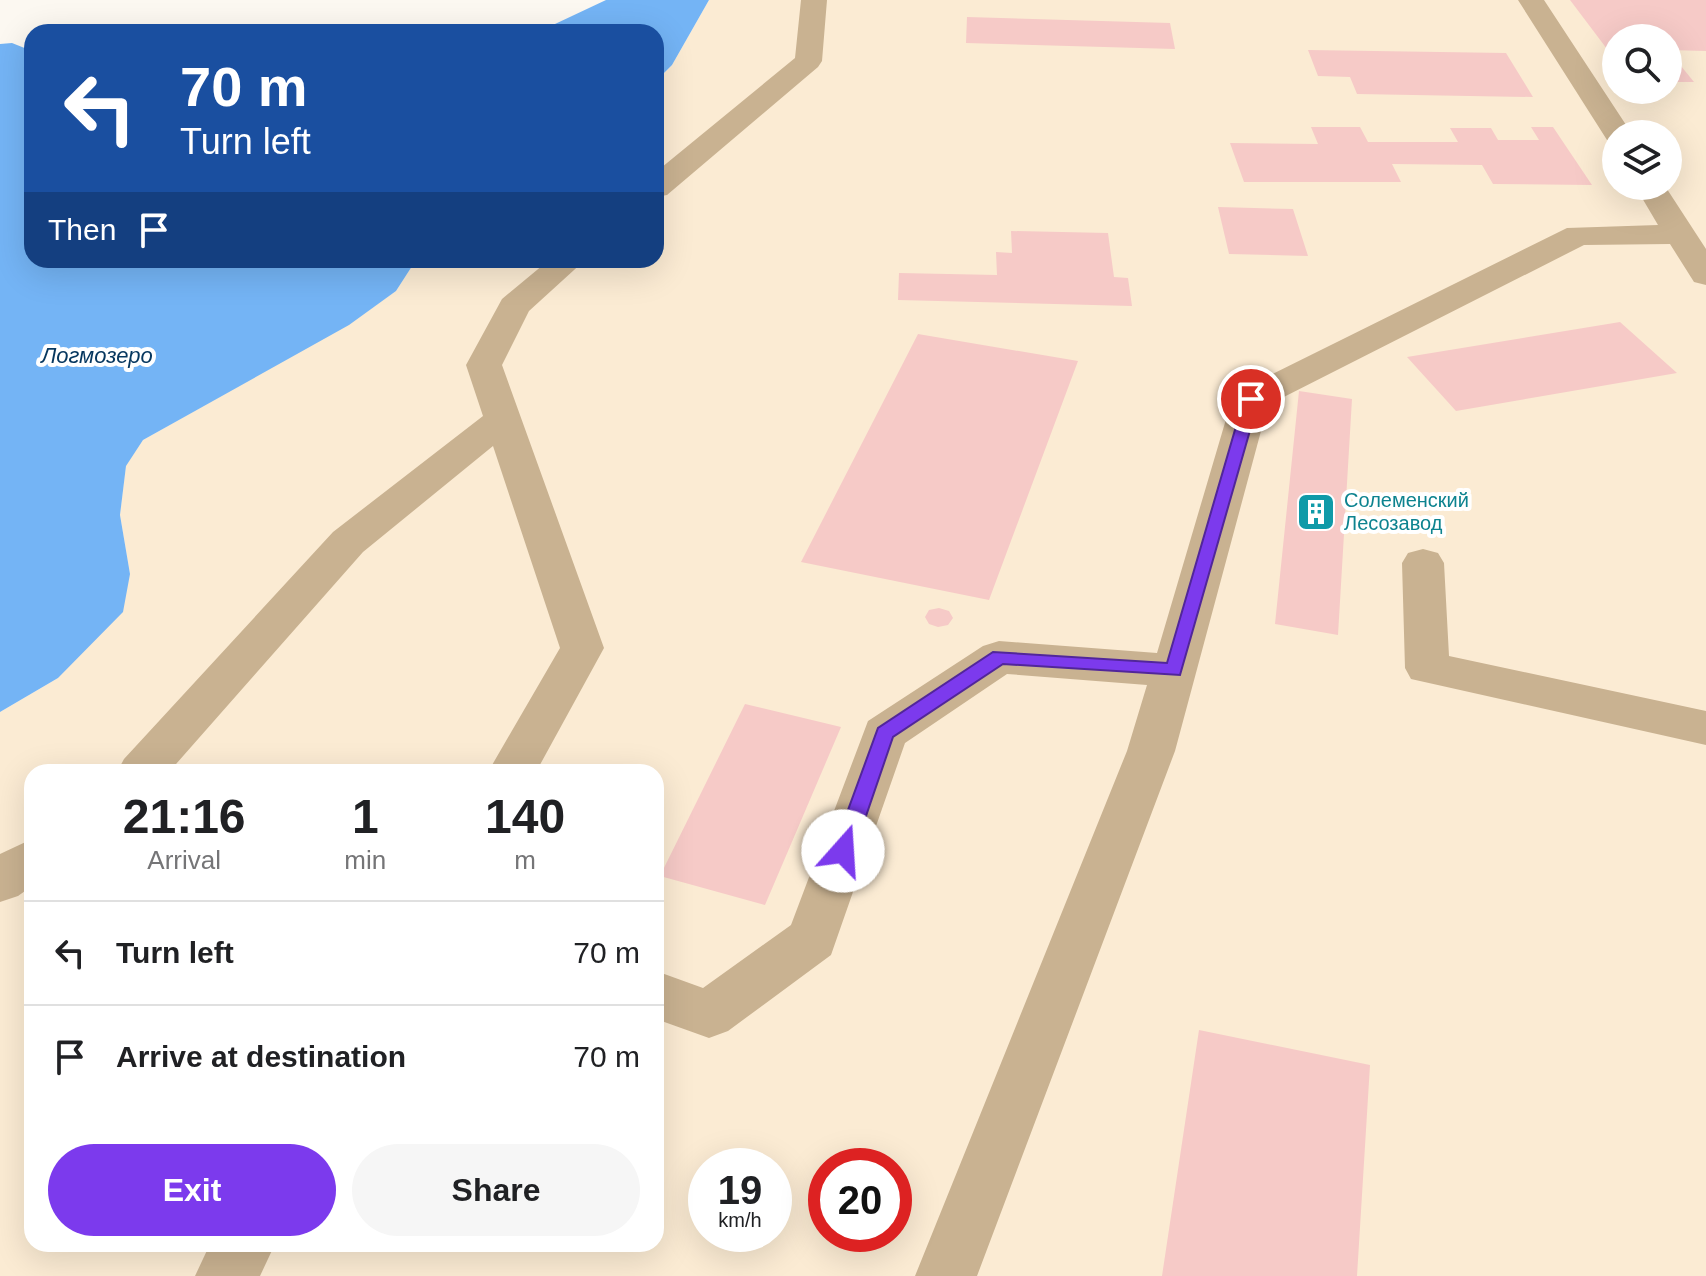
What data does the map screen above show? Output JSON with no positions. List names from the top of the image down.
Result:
{
  "water": ["Логмозеро"],
  "places": {
    "building": ["Солеменский Лесозавод"]
  },
  "page": {
    "turn": ["70 m", "Turn left"],
    "then": "Then",
    "eta": [
      "21:16",
      "Arrival",
      "1",
      "min",
      "140",
      "m"
    ],
    "list": [
      {
        "name": "Turn left",
        "value": "70 m"
      },
      {
        "name": "Arrive at destination",
        "value": "70 m"
      }
    ],
    "buttons": ["Exit", "Share"],
    "speed": "19 km/h",
    "limit": "20"
  }
}
